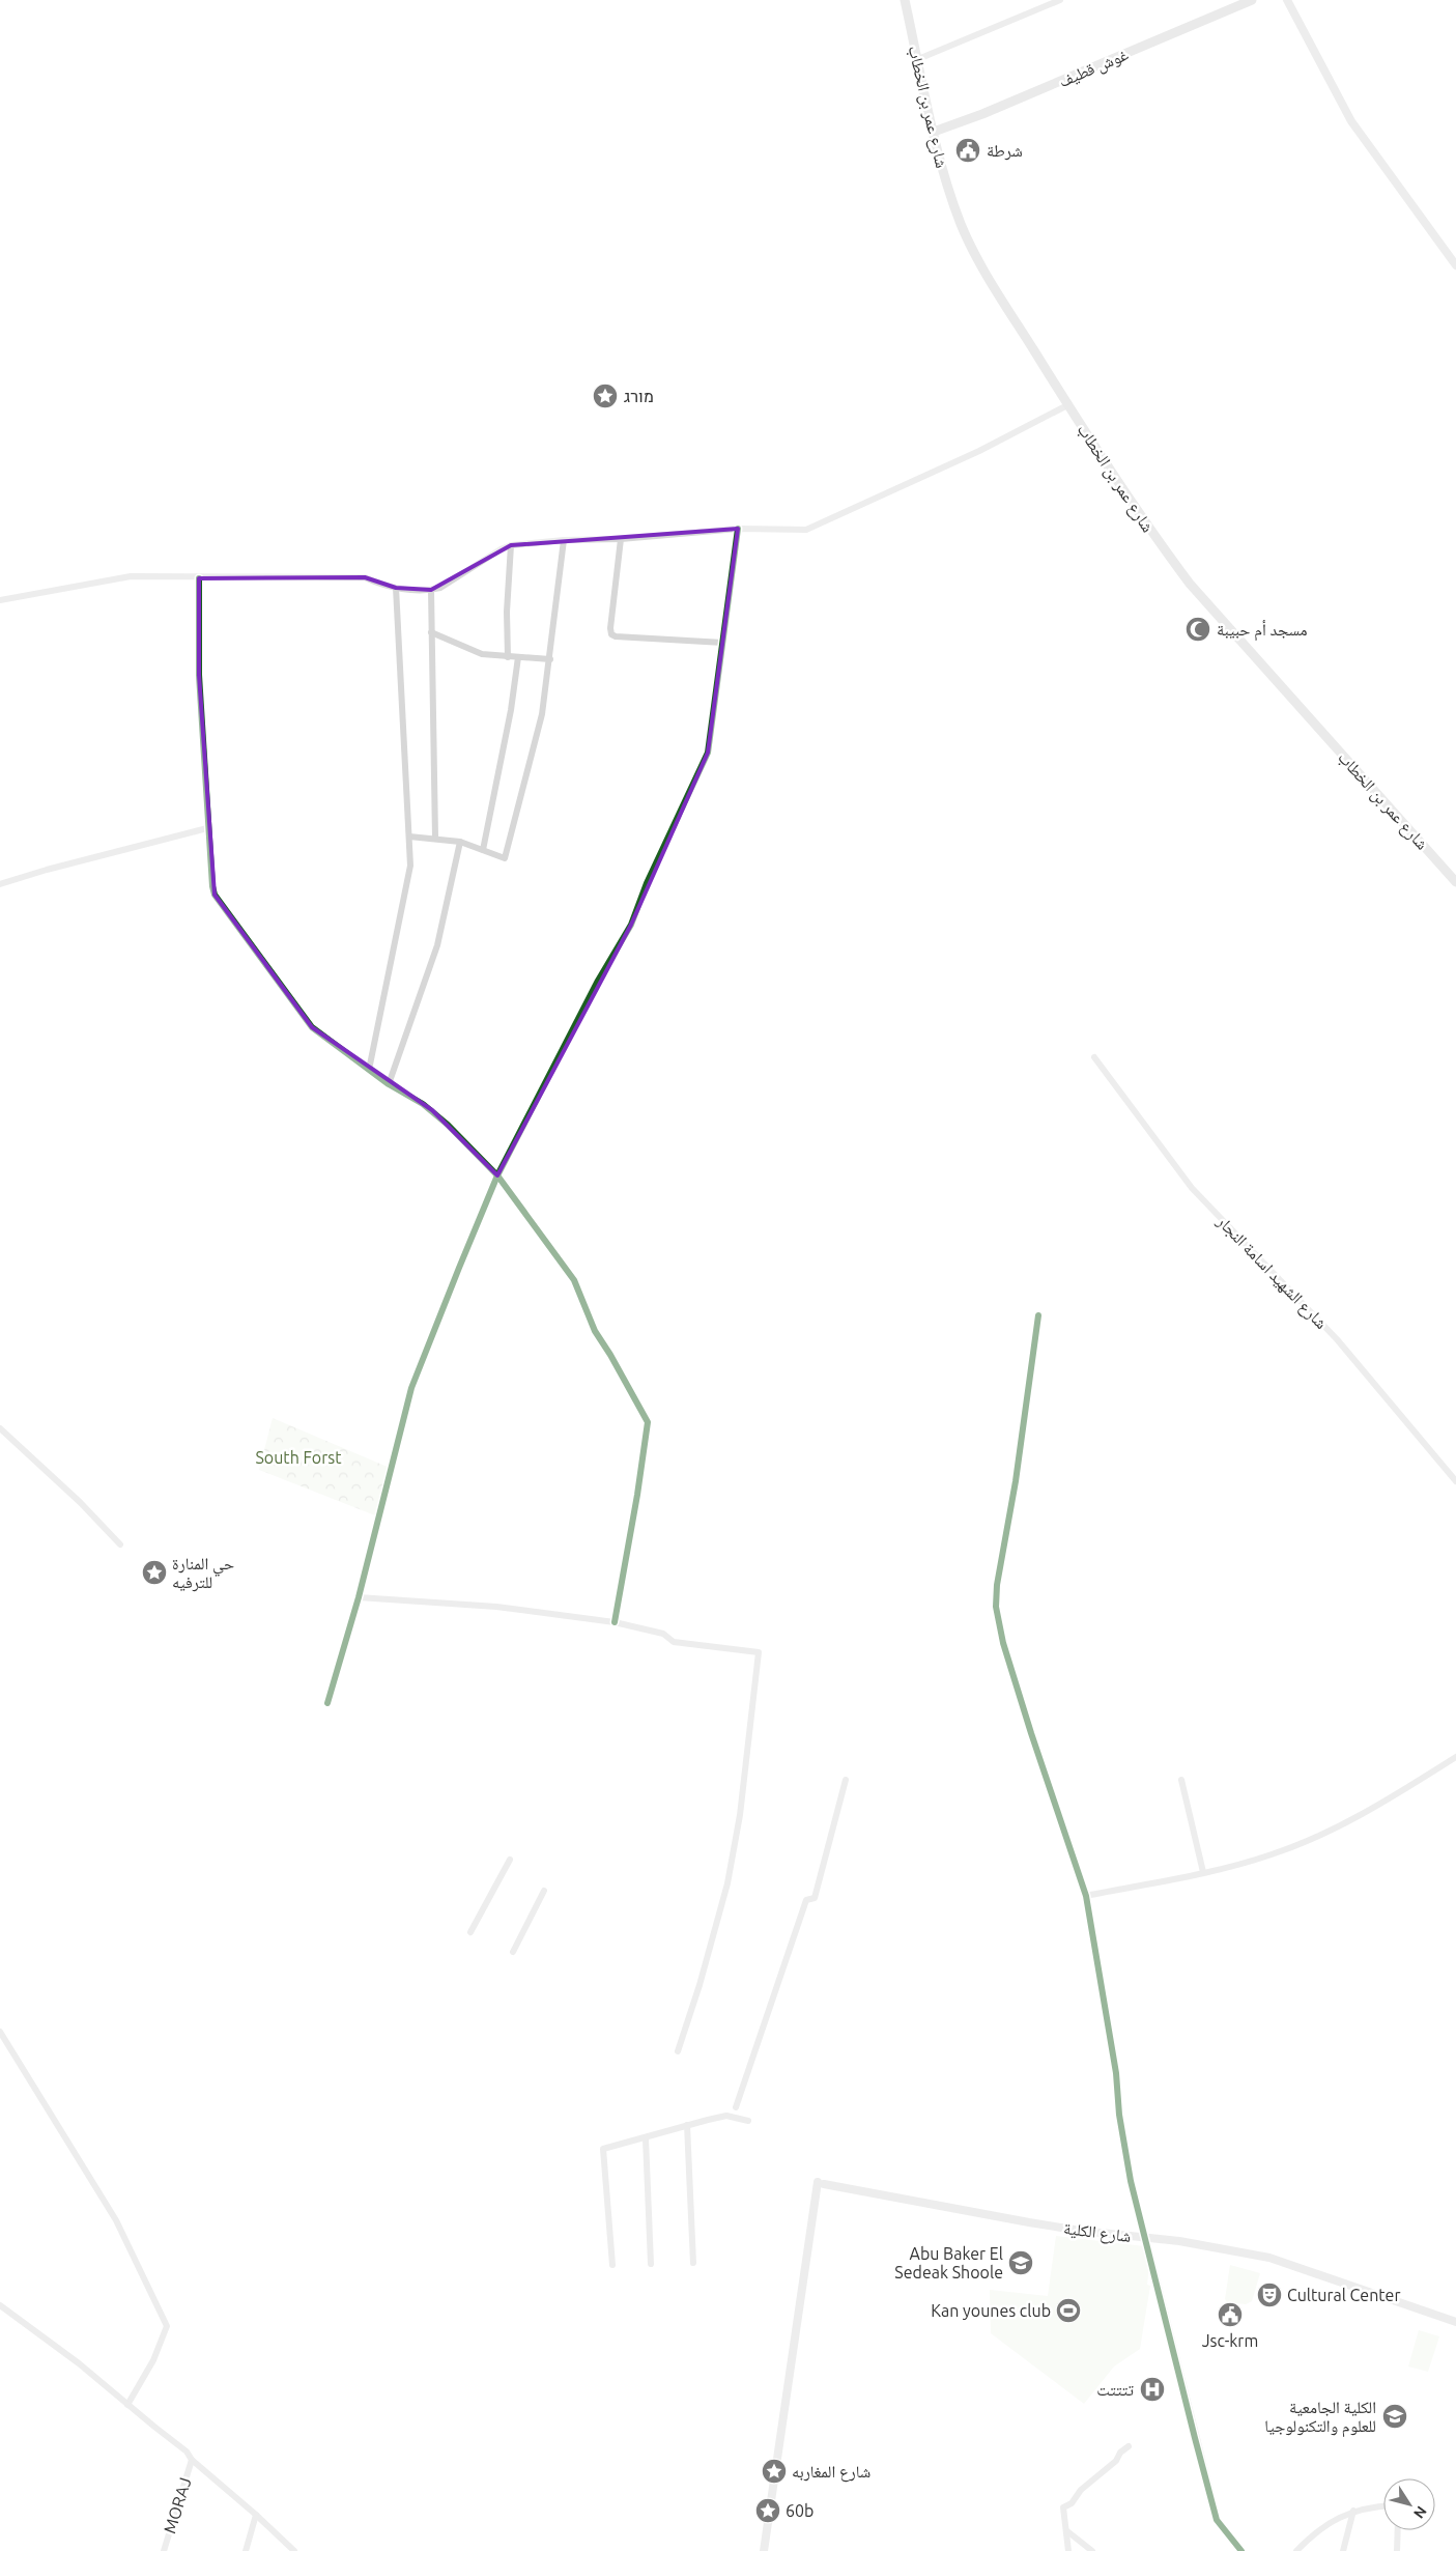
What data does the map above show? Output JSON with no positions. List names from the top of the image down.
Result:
{
  "streets": {
    "main road": ["غوش قطيف", "شارع عمر بن الخطاب"],
    "street": ["شارع الشهيد اسامة النجار", "شارع الكلية", "MORAJ"]
  },
  "crossings": [
    ["غوش قطيف", "شارع عمر بن الخطاب"]
  ],
  "parks": ["South Forst"],
  "places": {
    "public building": ["شرطة", "Jsc-krm"],
    "place": [
      "מורג",
      "حي المنارة للترفيه",
      "شارع المغاربه",
      "60b"
    ],
    "mosque": ["مسجد أم حبيبة"],
    "school or university": ["Abu Baker El Sedeak Shoole", "الكلية الجامعية للعلوم والتكنولوجيا"],
    "theatre": ["Cultural Center"],
    "sports": ["Kan younes club"],
    "hospital": ["تتتتت"]
  },
  "north": "bottom right"
}
